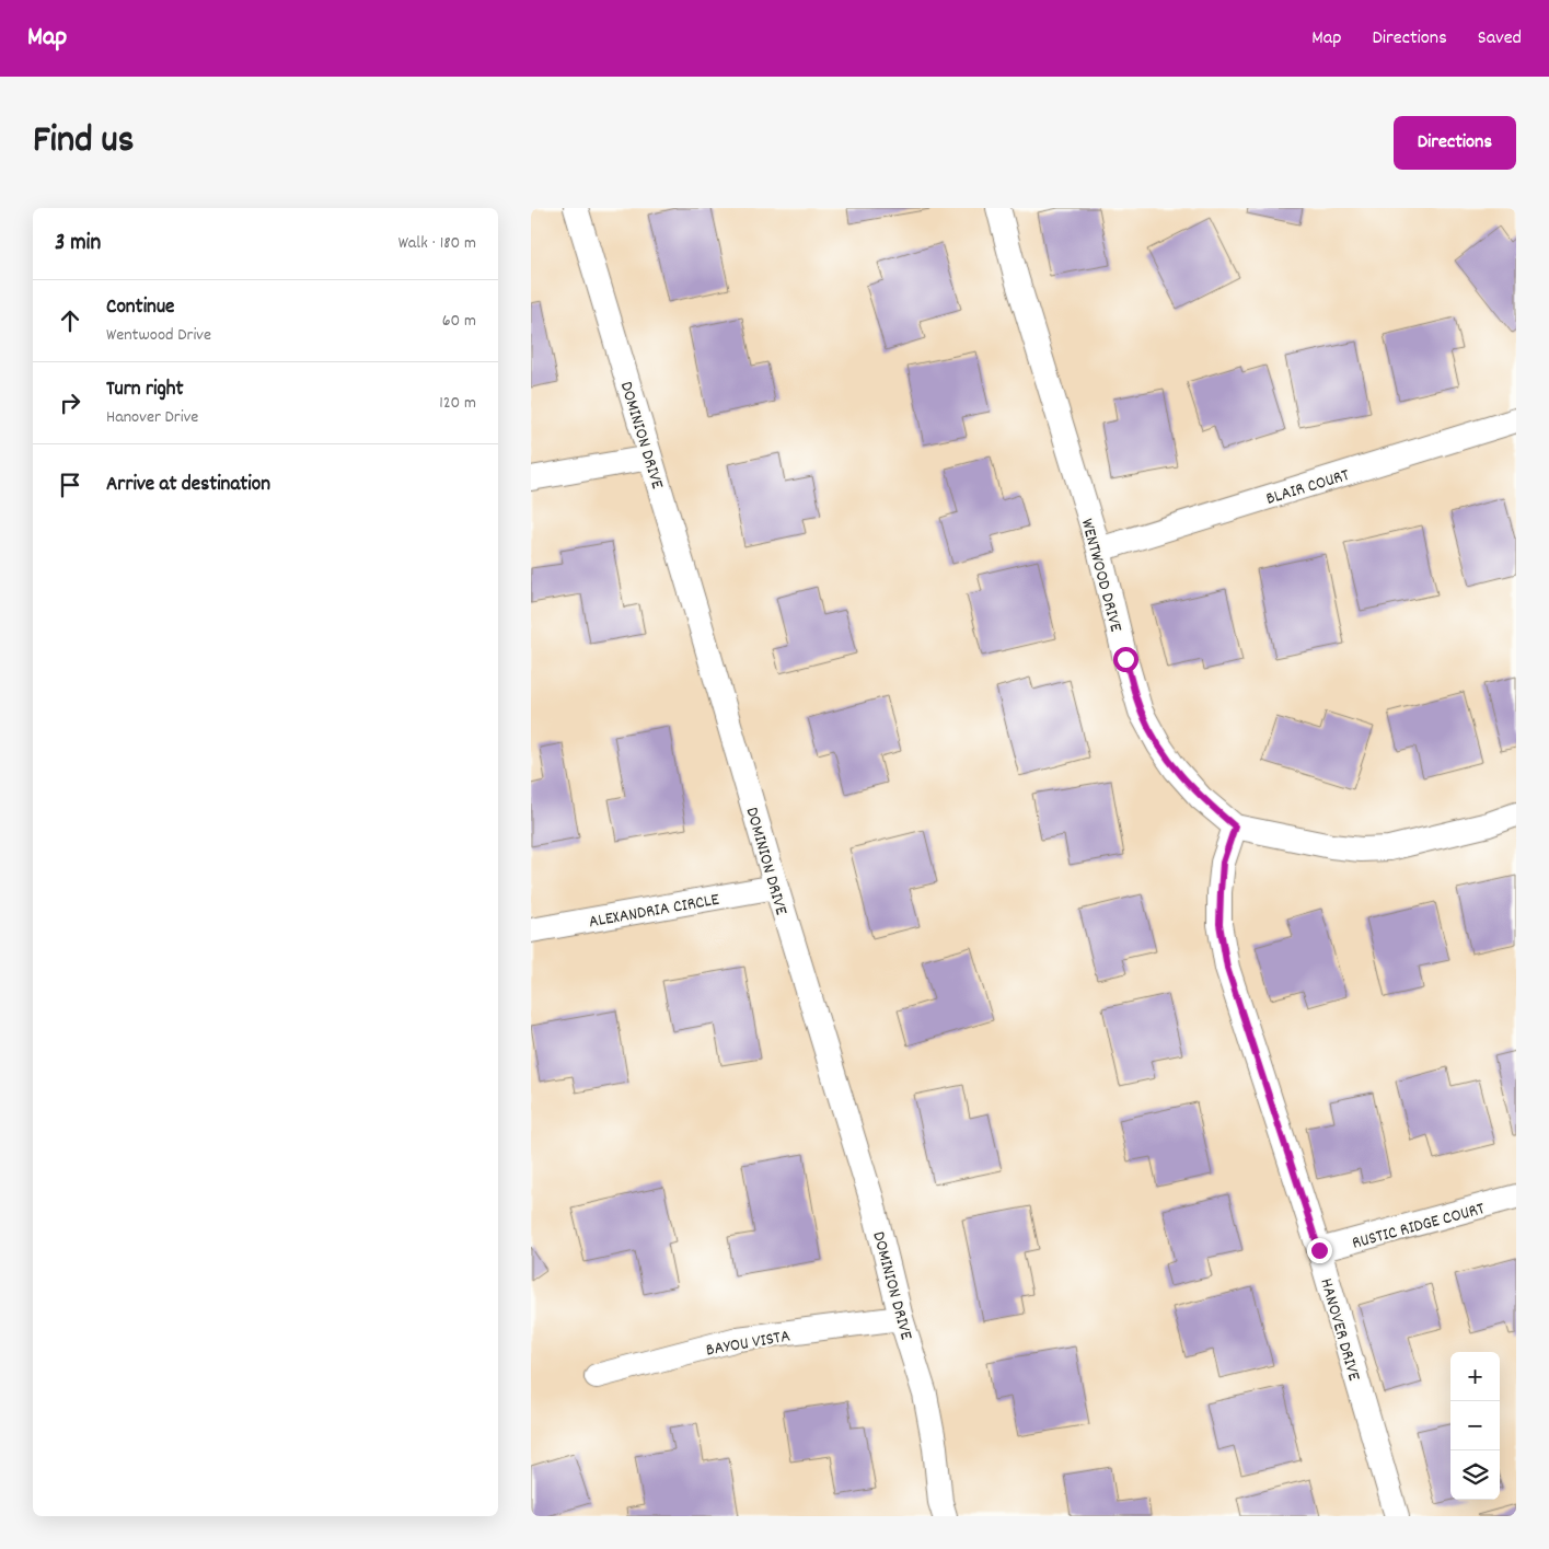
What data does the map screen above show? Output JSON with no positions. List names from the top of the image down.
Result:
{
  "streets": {
    "street": [
      "DOMINION DRIVE",
      "BLAIR COURT",
      "WENTWOOD DRIVE",
      "ALEXANDRIA CIRCLE",
      "RUSTIC RIDGE COURT",
      "HANOVER DRIVE",
      "BAYOU VISTA"
    ]
  },
  "crossings": [
    ["DOMINION DRIVE", "ALEXANDRIA CIRCLE"],
    ["DOMINION DRIVE", "BAYOU VISTA"],
    ["BLAIR COURT", "WENTWOOD DRIVE"],
    ["WENTWOOD DRIVE", "HANOVER DRIVE"],
    ["RUSTIC RIDGE COURT", "HANOVER DRIVE"]
  ],
  "page": {
    "header": "Map",
    "nav": ["Map", "Directions", "Saved"],
    "title": "Find us",
    "buttons": "Directions",
    "heading": ["3 min", "Walk · 180 m"],
    "list": [
      ["Continue", "Wentwood Drive", "60 m"],
      ["Turn right", "Hanover Drive", "120 m"],
      "Arrive at destination"
    ],
    "map_buttons": ["+", "−"]
  }
}
